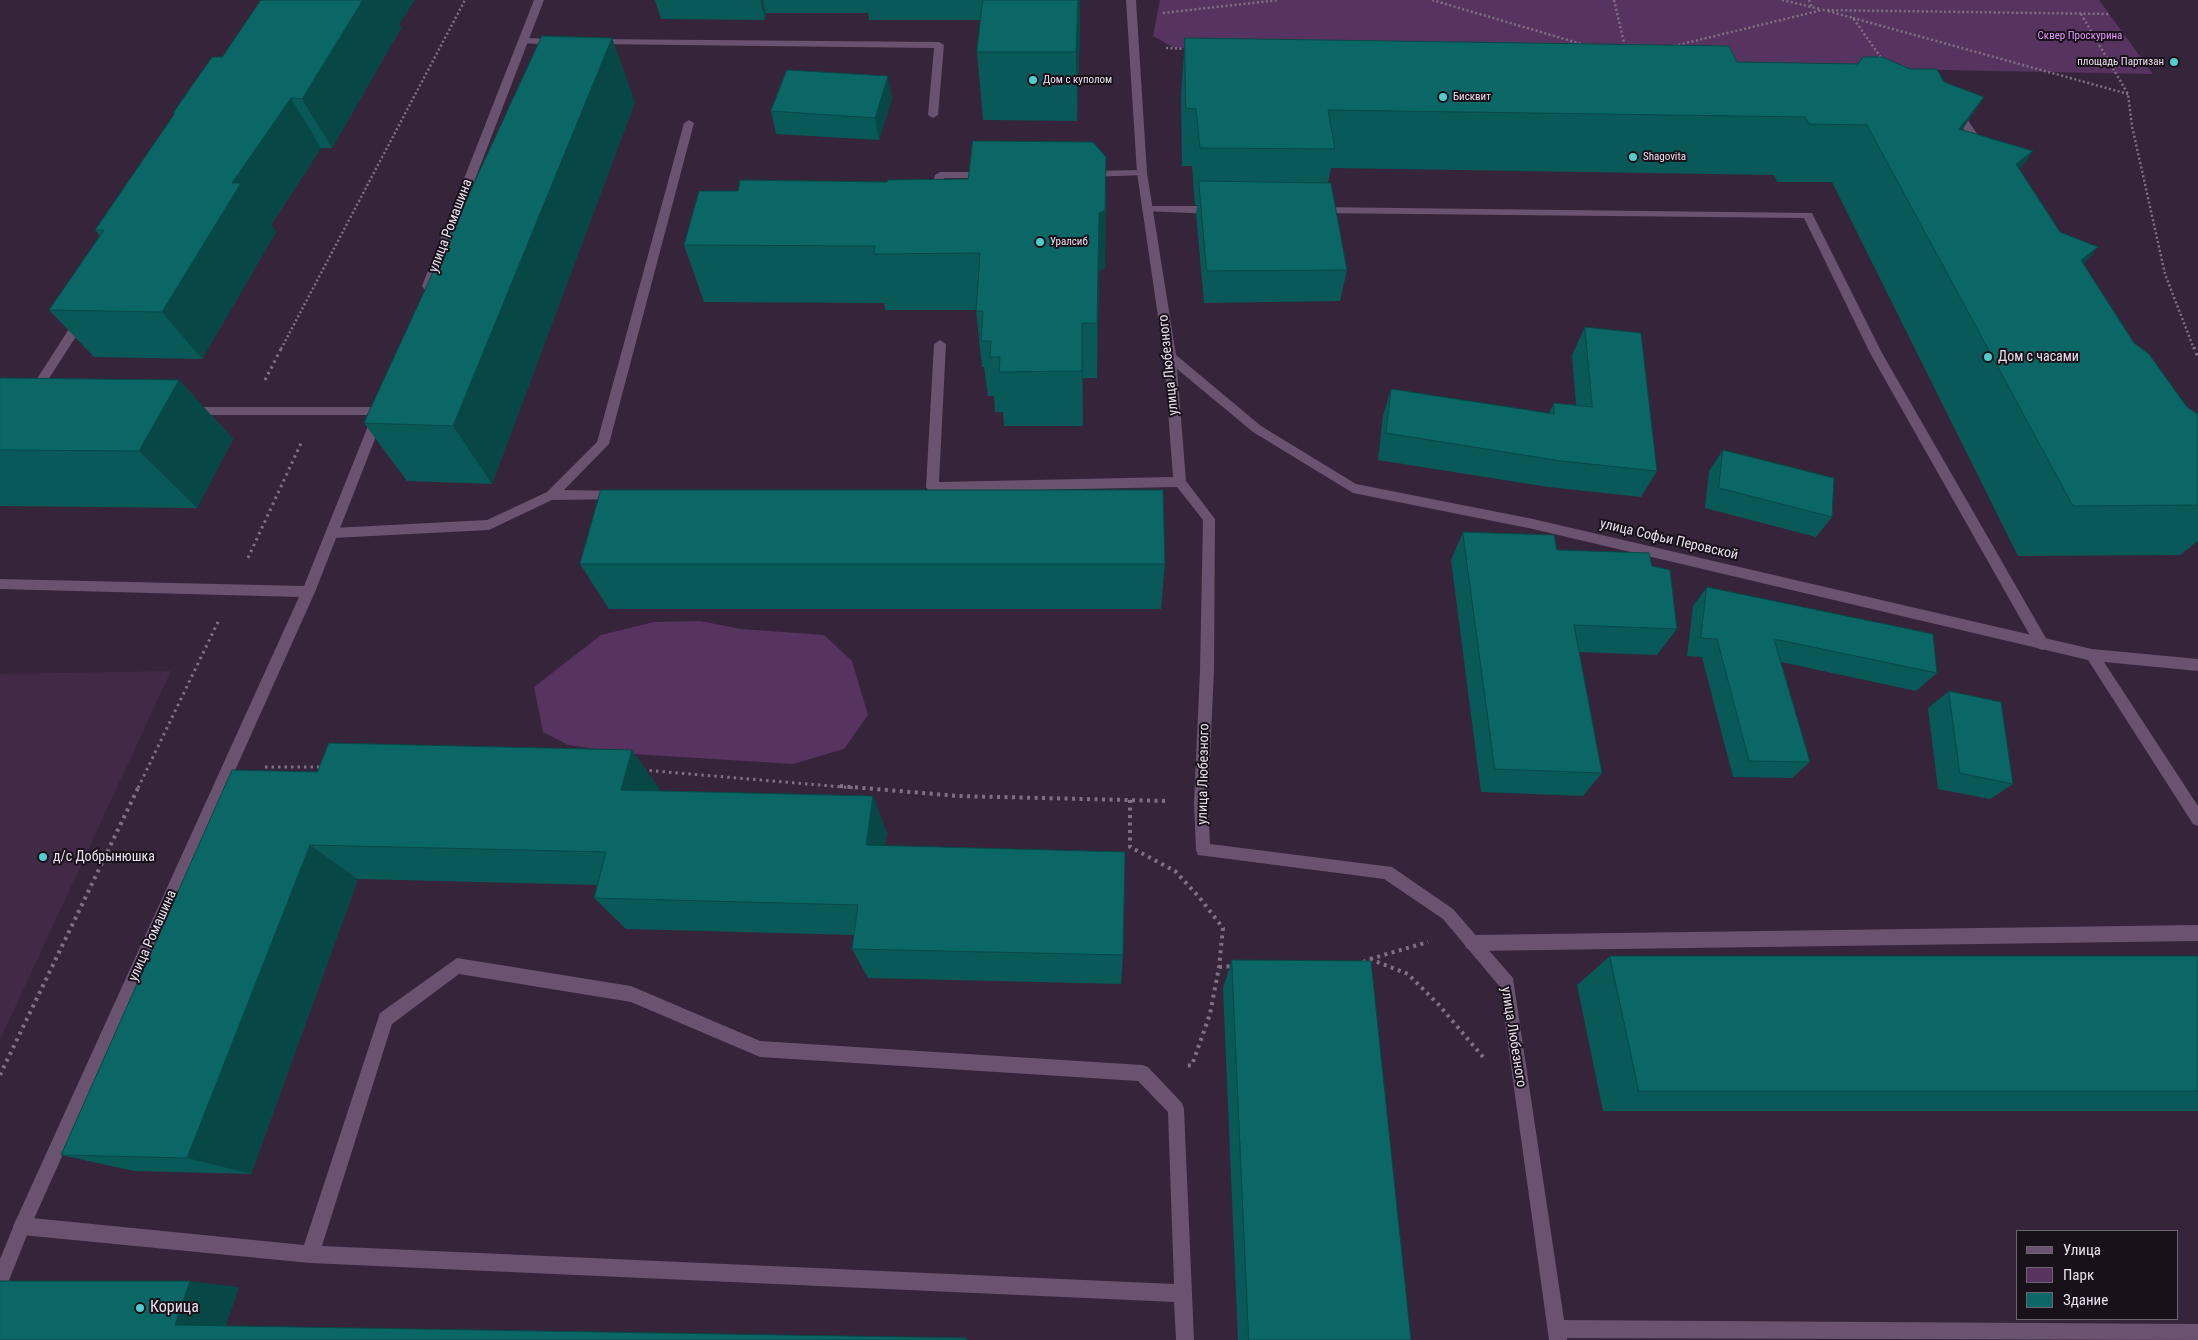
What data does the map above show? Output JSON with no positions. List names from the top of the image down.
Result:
{
  "streets": {
    "street": ["улица Ромашина", "улица Любезного", "улица Софьи Перовской"]
  },
  "crossings": [
    ["улица Любезного", "улица Софьи Перовской"]
  ],
  "parks": ["Сквер Проскурина"],
  "places": [
    "площадь Партизан",
    "Дом с куполом",
    "Бисквит",
    "Shagovita",
    "Уралсиб",
    "Дом с часами",
    "д/с Добрынюшка",
    "Корица"
  ],
  "legend": ["Улица", "Парк", "Здание"]
}
